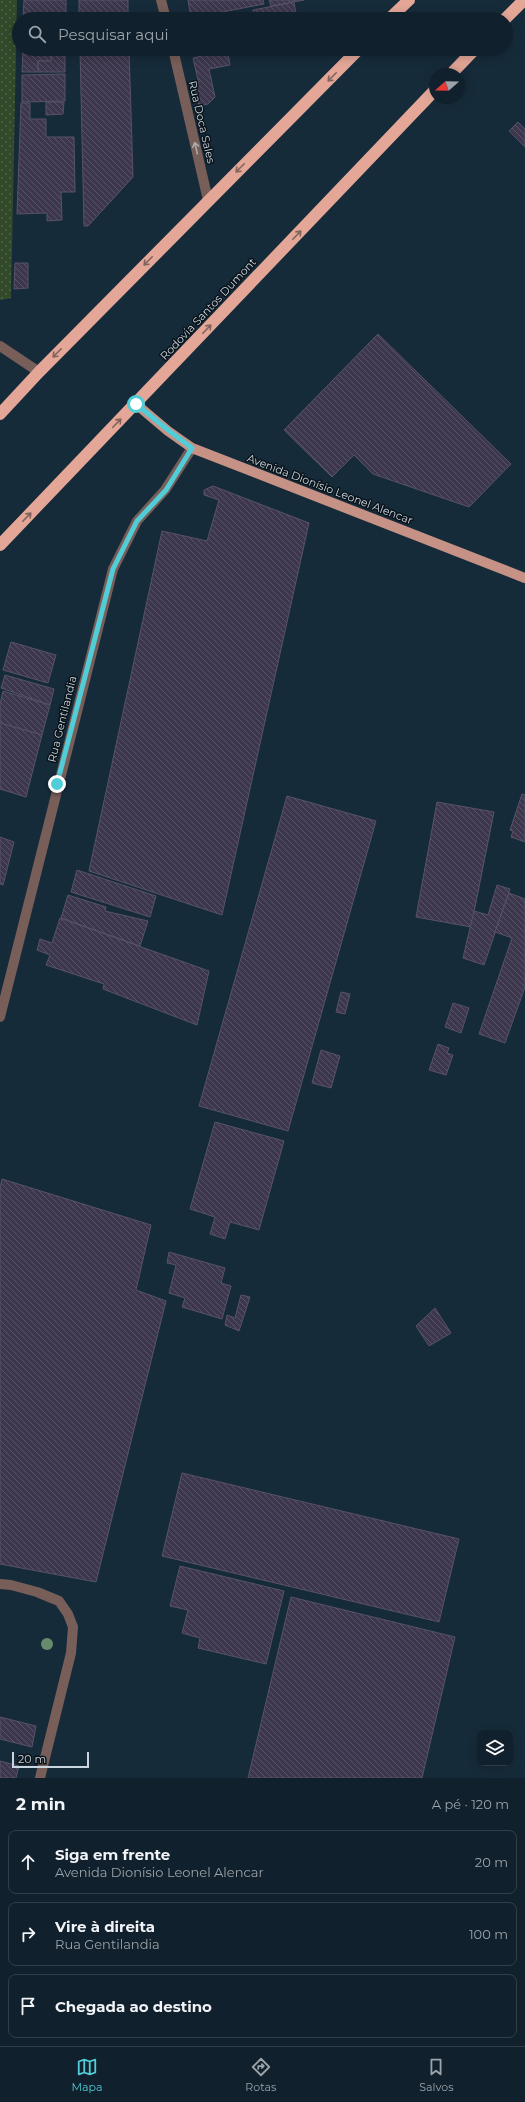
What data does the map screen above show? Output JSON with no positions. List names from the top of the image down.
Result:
{
  "streets": {
    "highway": ["Rodovia Santos Dumont"],
    "main road": ["Avenida Dionísio Leonel Alencar"],
    "street": ["Rua Doca Sales", "Rua Gentilandia"]
  },
  "crossings": [
    ["Rodovia Santos Dumont", "Avenida Dionísio Leonel Alencar"],
    ["Avenida Dionísio Leonel Alencar", "Rua Gentilandia"]
  ],
  "one_way": ["Rua Doca Sales"],
  "scale_bar": "20 m",
  "north": "left",
  "page": {
    "search": "Pesquisar aqui",
    "scale": "20 m",
    "heading": ["2 min", "A pé · 120 m"],
    "list": [
      ["Siga em frente", "Avenida Dionísio Leonel Alencar", "20 m"],
      ["Vire à direita", "Rua Gentilandia", "100 m"],
      "Chegada ao destino"
    ],
    "nav": ["Mapa", "Rotas", "Salvos"]
  }
}
